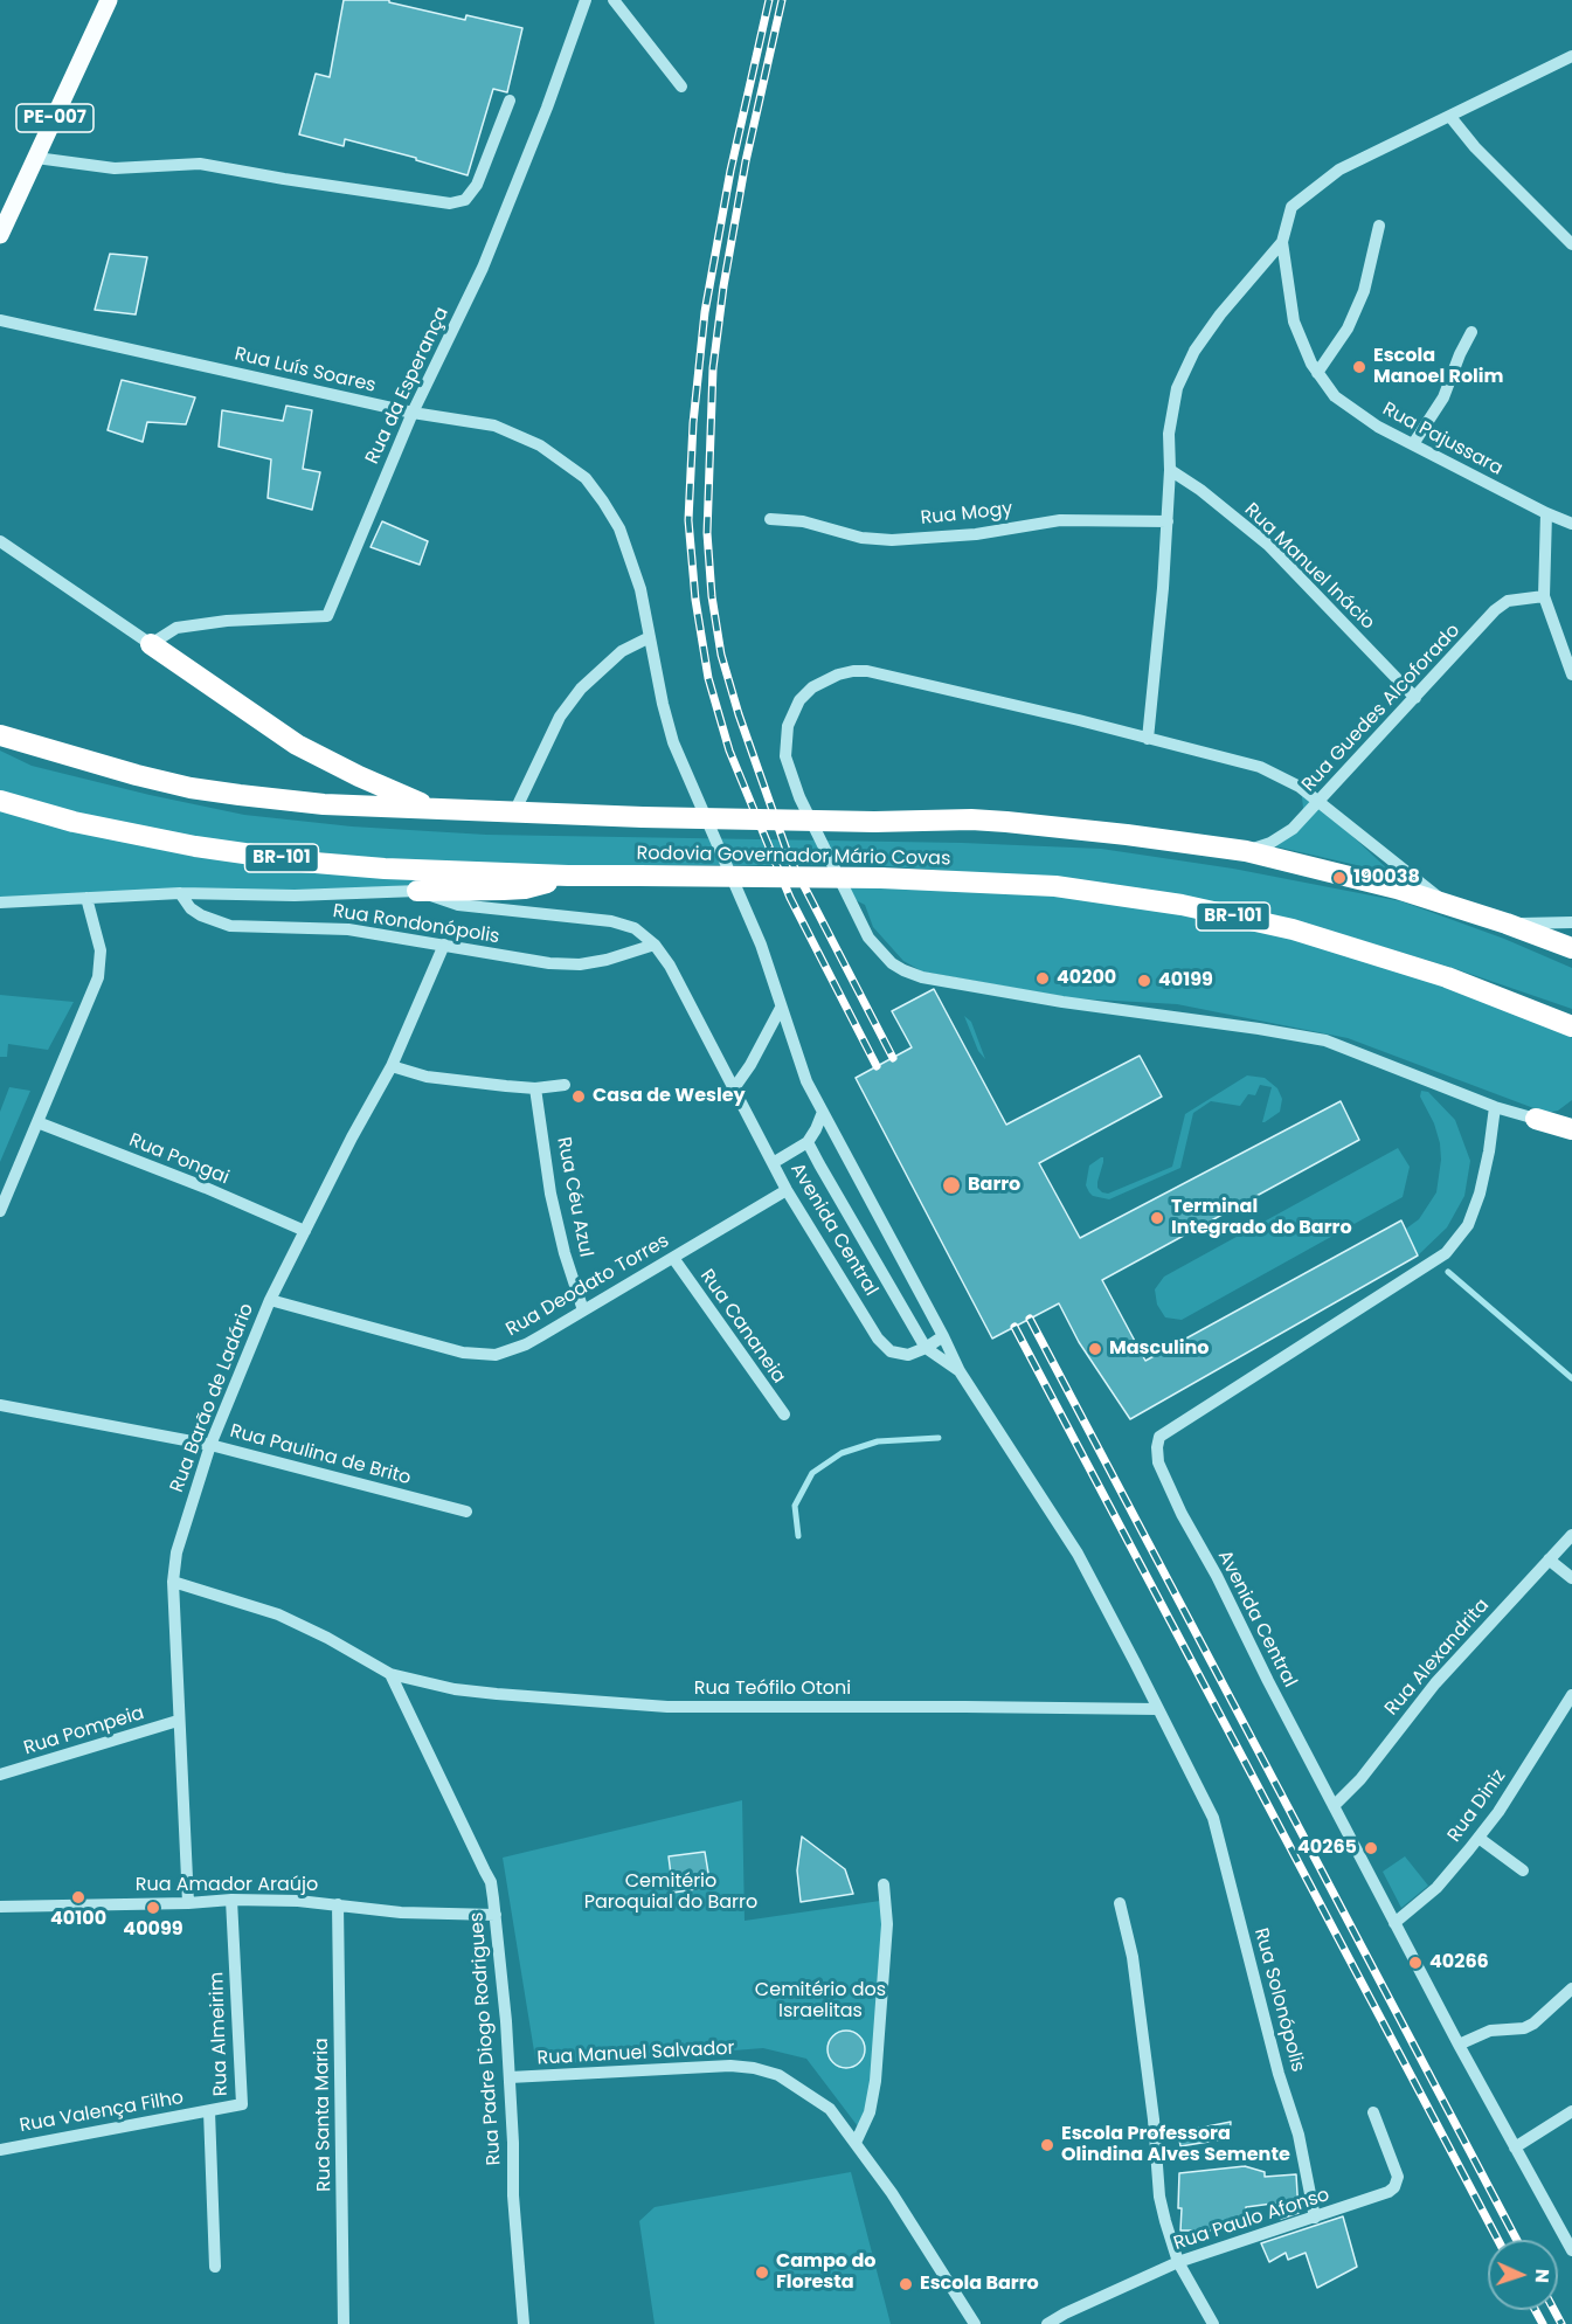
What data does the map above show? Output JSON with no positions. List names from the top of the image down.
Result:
{
  "streets": {
    "highway": ["Rodovia Governador Mário Covas", "BR-101"],
    "main road": ["PE-007"],
    "street": [
      "Rua Luís Soares",
      "Rua da Esperança",
      "Rua Pajussara",
      "Rua Mogy",
      "Rua Manuel Inácio",
      "Rua Guedes Alcoforado",
      "Rua Rondonópolis",
      "Rua Pongai",
      "Rua Céu Azul",
      "Avenida Central",
      "Rua Deodato Torres",
      "Rua Cananeia",
      "Rua Barão de Ladário",
      "Rua Paulina de Brito",
      "Rua Alexandrita",
      "Rua Teófilo Otoni",
      "Rua Pompeia",
      "Rua Diniz",
      "Rua Amador Araújo",
      "Rua Solonópolis",
      "Rua Almeirim",
      "Rua Padre Diogo Rodrigues",
      "Rua Manuel Salvador",
      "Rua Valença Filho",
      "Rua Santa Maria",
      "Rua Paulo Afonso"
    ]
  },
  "crossings": [
    ["Rua Luís Soares", "Rua da Esperança"],
    ["Rua Luís Soares", "Avenida Central"],
    ["Rua Manuel Inácio", "Rua Guedes Alcoforado"],
    ["Rua Guedes Alcoforado", "Rodovia Governador Mário Covas"],
    ["Rua Rondonópolis", "Avenida Central"],
    ["Rua Rondonópolis", "Rua Barão de Ladário"],
    ["Rua Pongai", "Rua Barão de Ladário"],
    ["Rua Céu Azul", "Rua Deodato Torres"],
    ["Avenida Central", "Rua Deodato Torres"],
    ["Avenida Central", "Rua Alexandrita"],
    ["Avenida Central", "Rua Teófilo Otoni"],
    ["Avenida Central", "Rua Diniz"],
    ["Avenida Central", "Rua Solonópolis"],
    ["Rua Deodato Torres", "Rua Cananeia"],
    ["Rua Deodato Torres", "Rua Barão de Ladário"],
    ["Rua Barão de Ladário", "Rua Paulina de Brito"],
    ["Rua Barão de Ladário", "Rua Pompeia"],
    ["Rua Barão de Ladário", "Rua Amador Araújo"],
    ["Rua Teófilo Otoni", "Rua Padre Diogo Rodrigues"],
    ["Rua Amador Araújo", "Rua Almeirim"],
    ["Rua Amador Araújo", "Rua Padre Diogo Rodrigues"],
    ["Rua Amador Araújo", "Rua Santa Maria"],
    ["Rua Solonópolis", "Rua Paulo Afonso"],
    ["Rua Almeirim", "Rua Valença Filho"],
    ["Rua Padre Diogo Rodrigues", "Rua Manuel Salvador"]
  ],
  "parks": ["Cemitério Paroquial do Barro", "Cemitério dos Israelitas"],
  "places": [
    "Escola Manoel Rolim",
    "190038",
    "40200",
    "40199",
    "Casa de Wesley",
    "Barro",
    "Terminal Integrado do Barro",
    "Masculino",
    "40265",
    "40100",
    "40099",
    "40266",
    "Escola Professora Olindina Alves Semente",
    "Campo do Floresta",
    "Escola Barro"
  ],
  "north": "right"
}
